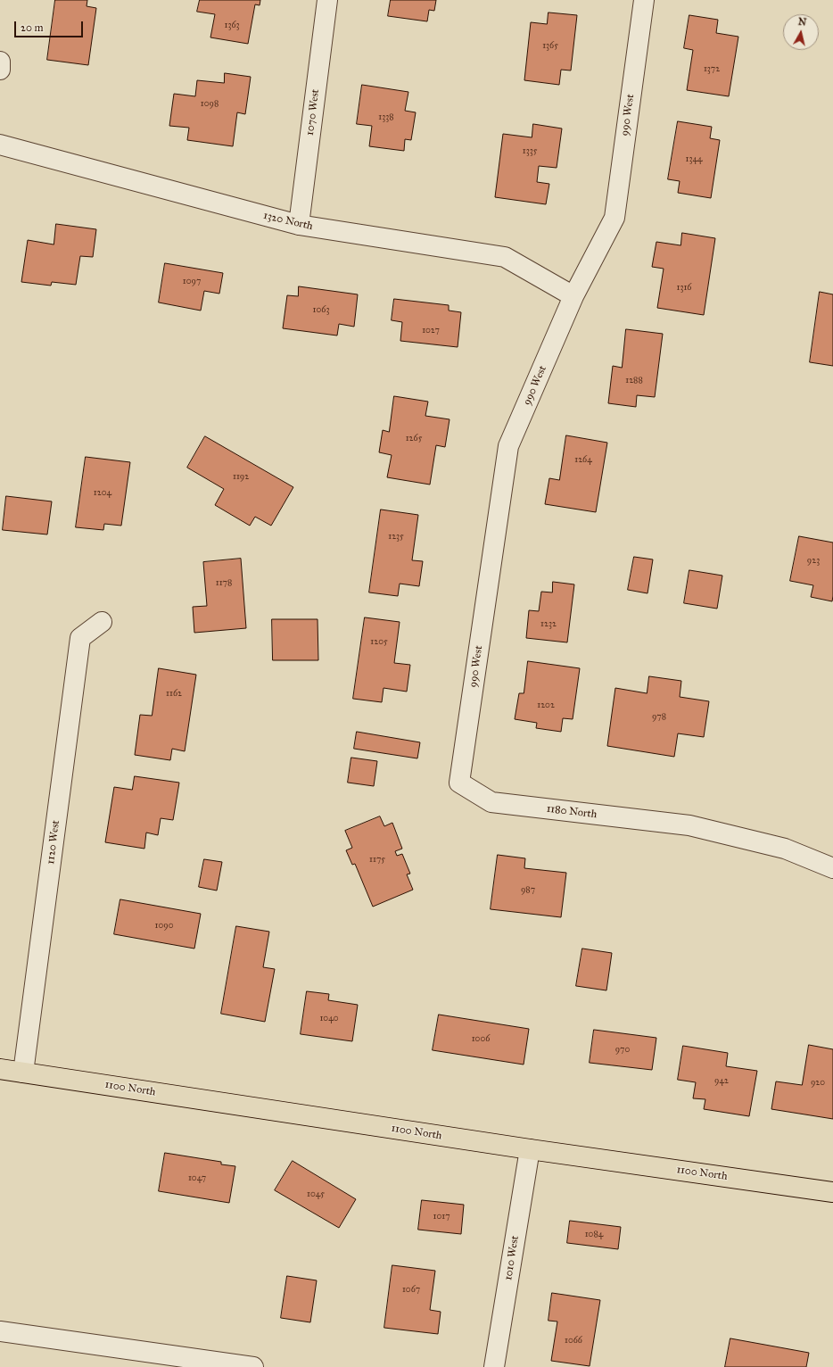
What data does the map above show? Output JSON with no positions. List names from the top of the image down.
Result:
{
  "streets": {
    "main road": ["1100 North"],
    "street": [
      "1070 West",
      "990 West",
      "1320 North",
      "1180 North",
      "1120 West",
      "1010 West"
    ]
  },
  "crossings": [
    ["1070 West", "1320 North"],
    ["990 West", "1320 North"],
    ["990 West", "1180 North"],
    ["1120 West", "1100 North"],
    ["1100 North", "1010 West"]
  ],
  "house_numbers": [
    "1363",
    "1365",
    "1372",
    "1098",
    "1338",
    "1335",
    "1344",
    "1097",
    "1316",
    "1063",
    "1027",
    "1288",
    "1265",
    "1264",
    "1192",
    "1204",
    "1235",
    "923",
    "1178",
    "1232",
    "1205",
    "1162",
    "1202",
    "978",
    "1175",
    "987",
    "1090",
    "1040",
    "1006",
    "970",
    "942",
    "920",
    "1047",
    "1045",
    "1017",
    "1084",
    "1067",
    "1066"
  ],
  "scale_bar": "20 m",
  "north": "top"
}
